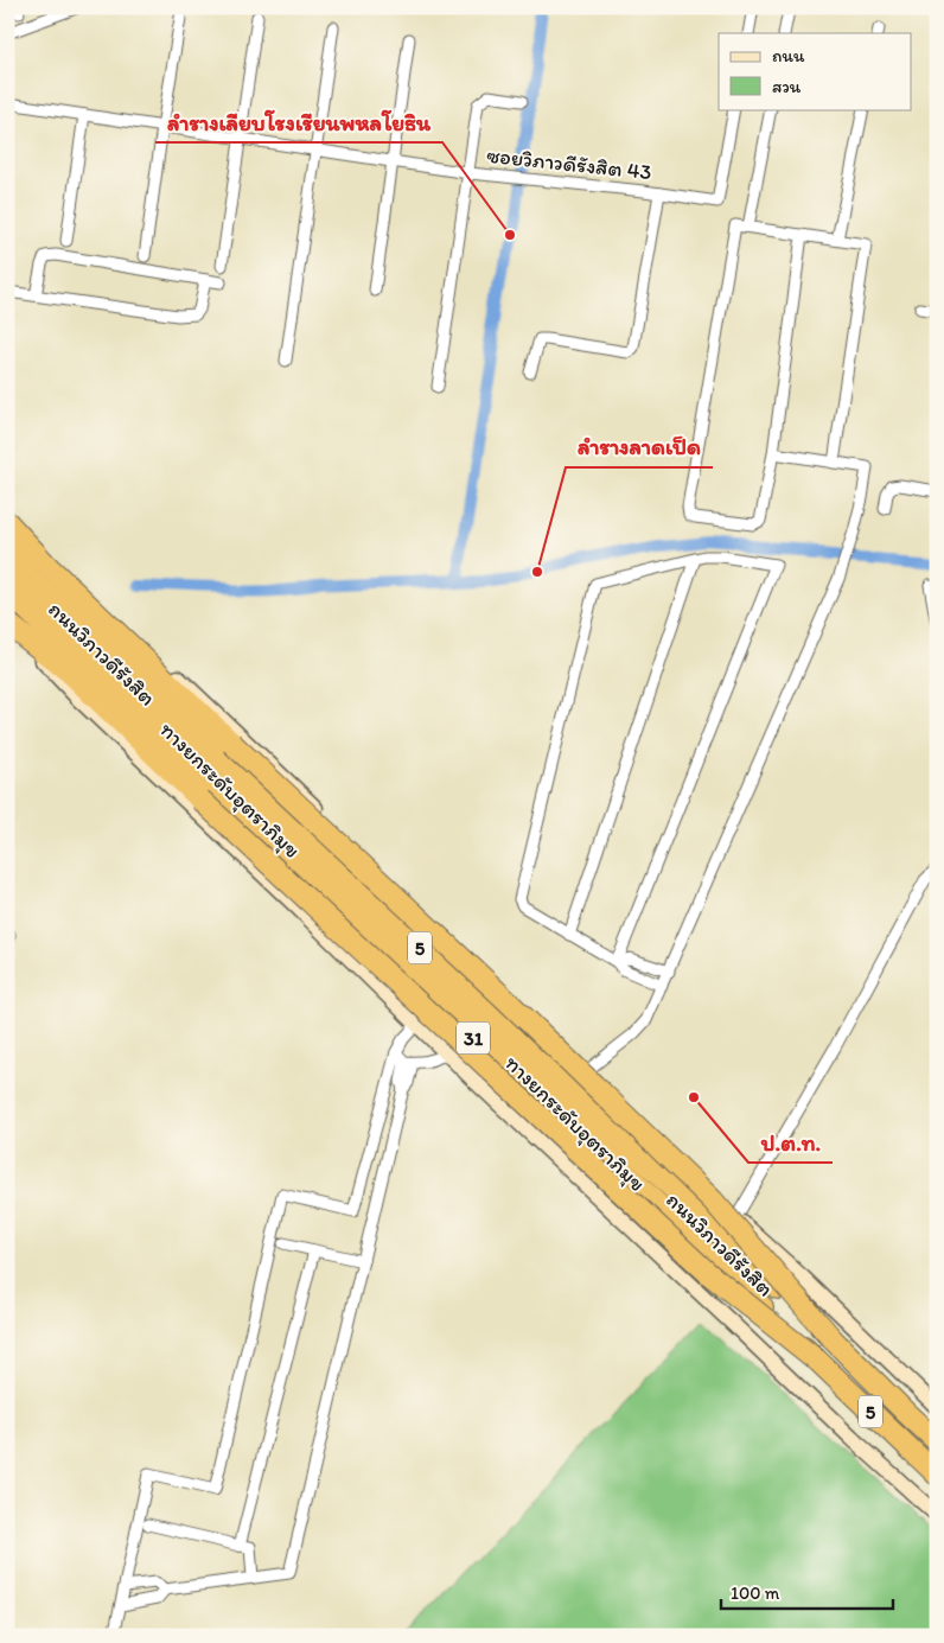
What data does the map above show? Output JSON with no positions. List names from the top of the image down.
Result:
{
  "streets": {
    "highway": [
      "ถนนวิภาวดีรังสิต",
      "ทางยกระดับอุตราภิมุข",
      "5",
      "31"
    ],
    "street": ["ซอยวิภาวดีรังสิต 43"]
  },
  "crossings": [
    ["ถนนวิภาวดีรังสิต", "5"],
    ["ทางยกระดับอุตราภิมุข", "5"],
    ["5", "31"]
  ],
  "places": ["ลำรางเลียบโรงเรียนพหลโยธิน", "ลำรางลาดเป็ด", "ป.ต.ท."],
  "legend": ["ถนน", "สวน"],
  "scale_bar": "100 m"
}
